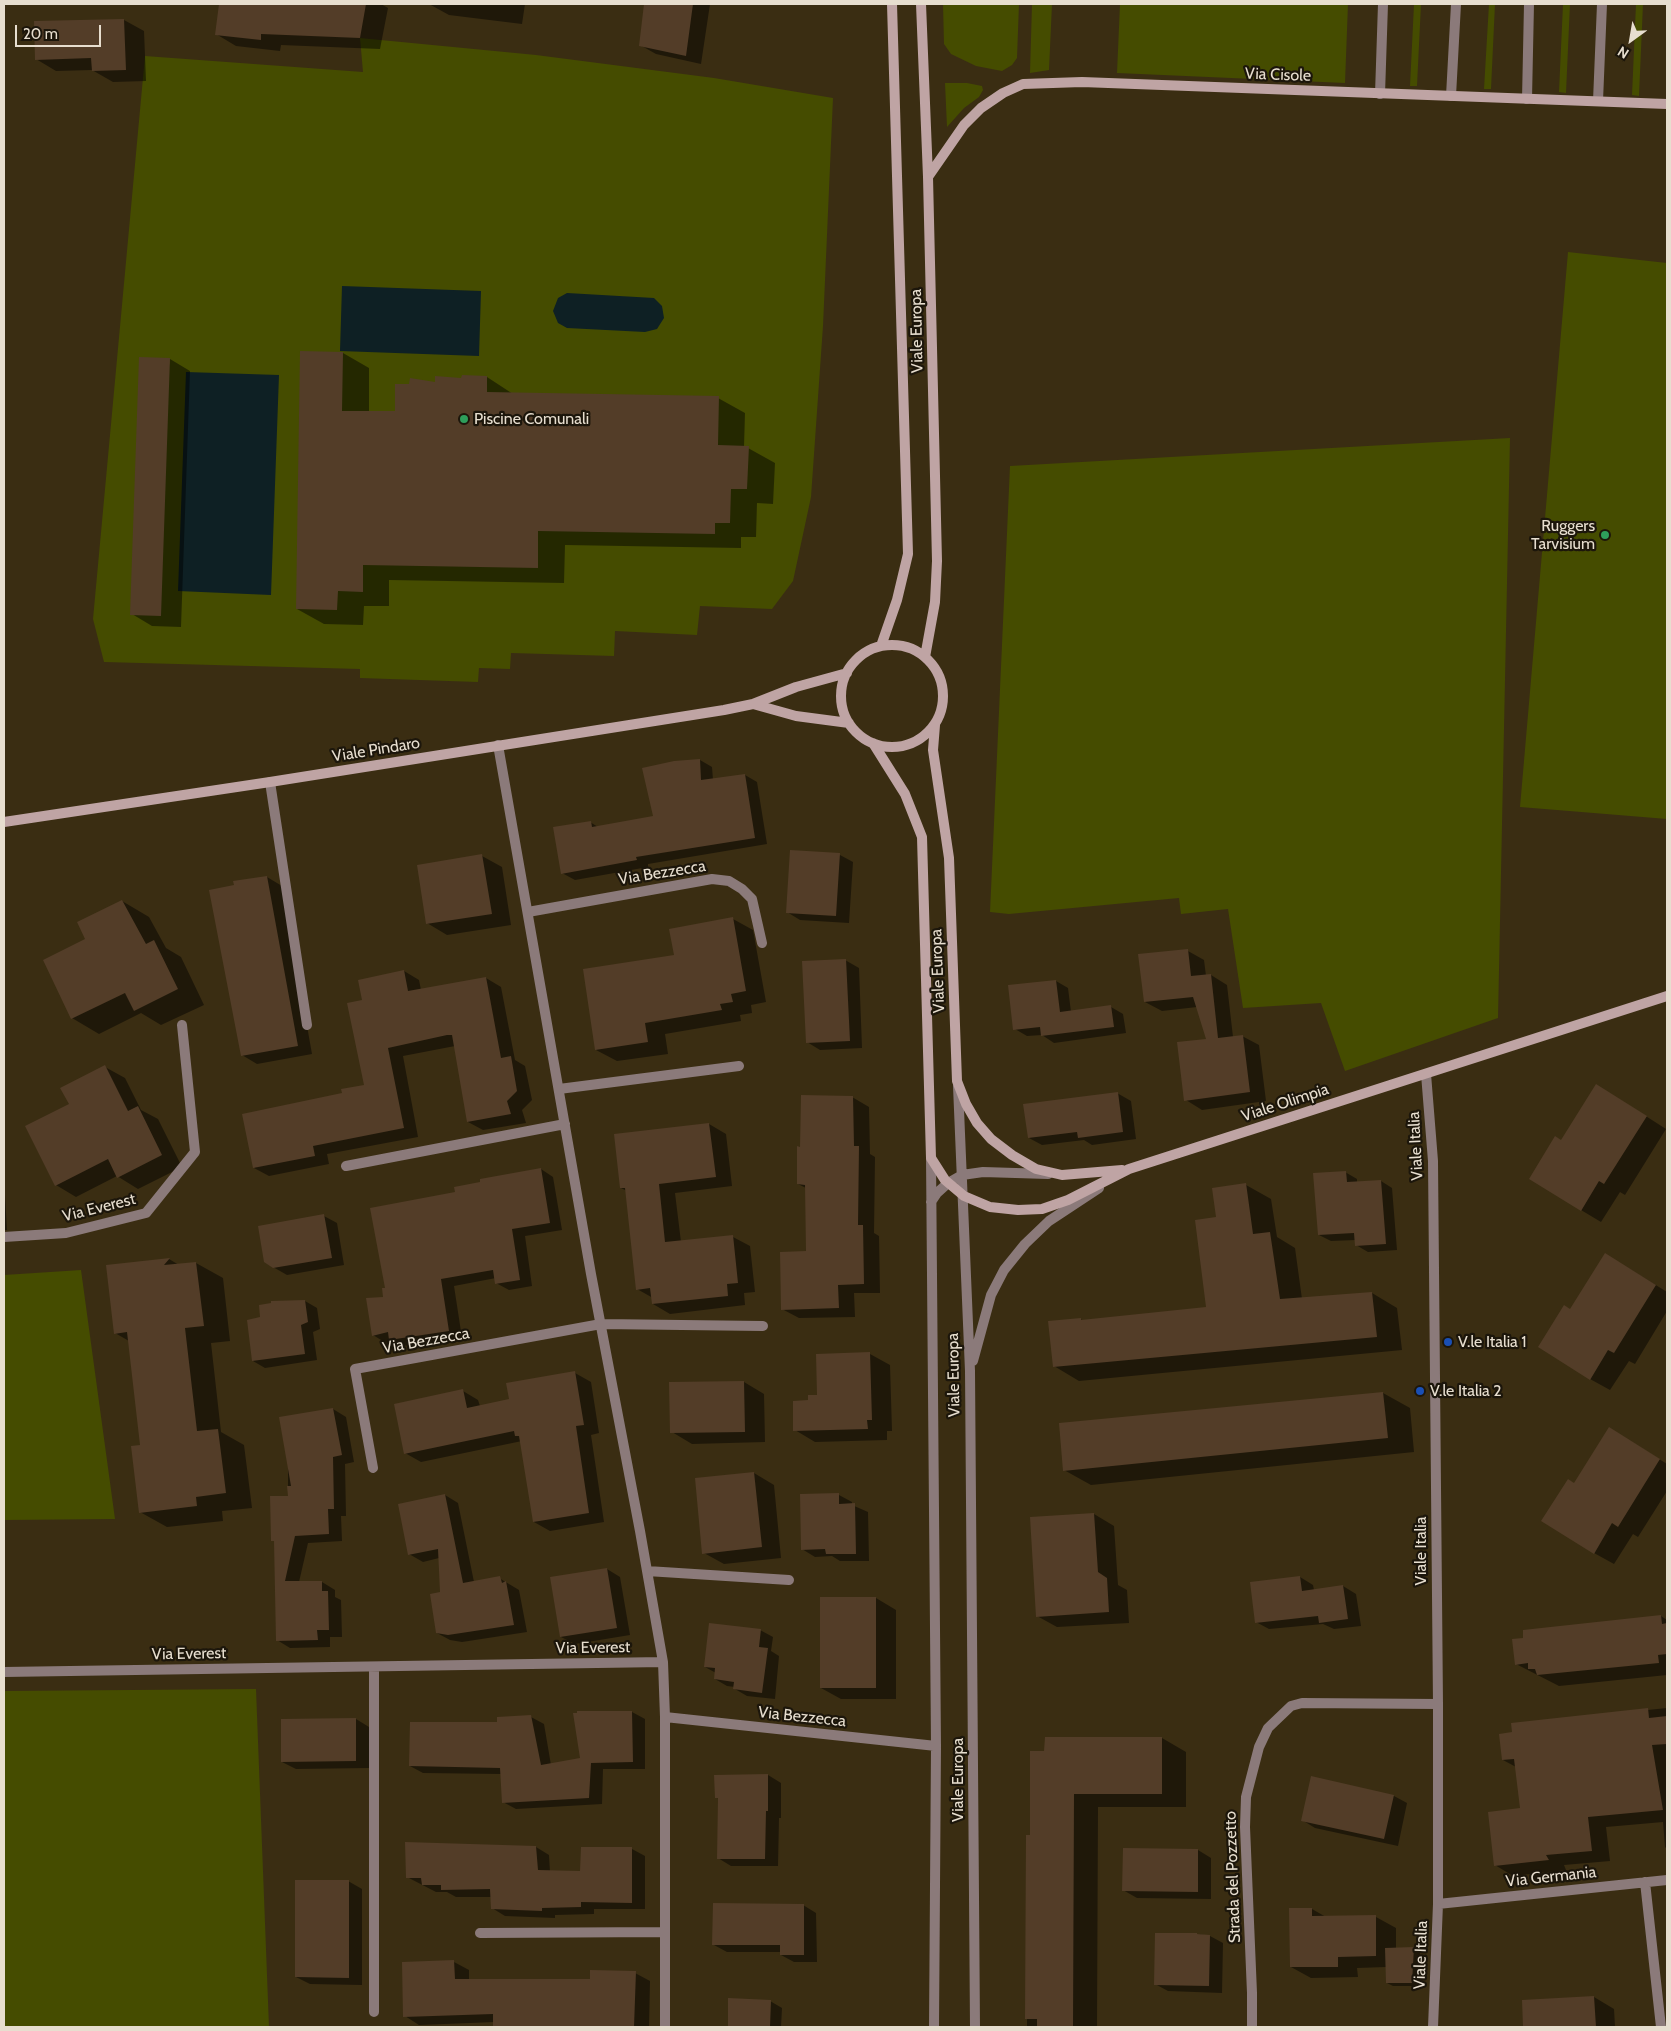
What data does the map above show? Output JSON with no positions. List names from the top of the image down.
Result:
{
  "streets": {
    "street": [
      "Via Cisole",
      "Viale Europa",
      "Viale Pindaro",
      "Via Bezzecca",
      "Viale Olimpia",
      "Viale Italia",
      "Via Everest",
      "Strada del Pozzetto",
      "Via Germania"
    ]
  },
  "crossings": [
    ["Via Cisole", "Viale Europa"],
    ["Viale Europa", "Viale Pindaro"],
    ["Viale Europa", "Via Bezzecca"],
    ["Viale Europa", "Viale Olimpia"],
    ["Viale Olimpia", "Viale Italia"],
    ["Viale Italia", "Strada del Pozzetto"],
    ["Viale Italia", "Via Germania"]
  ],
  "places": [
    "Piscine Comunali",
    "Ruggers Tarvisium",
    "V.le Italia 1",
    "V.le Italia 2"
  ],
  "scale_bar": "20 m",
  "north": "bottom left"
}
